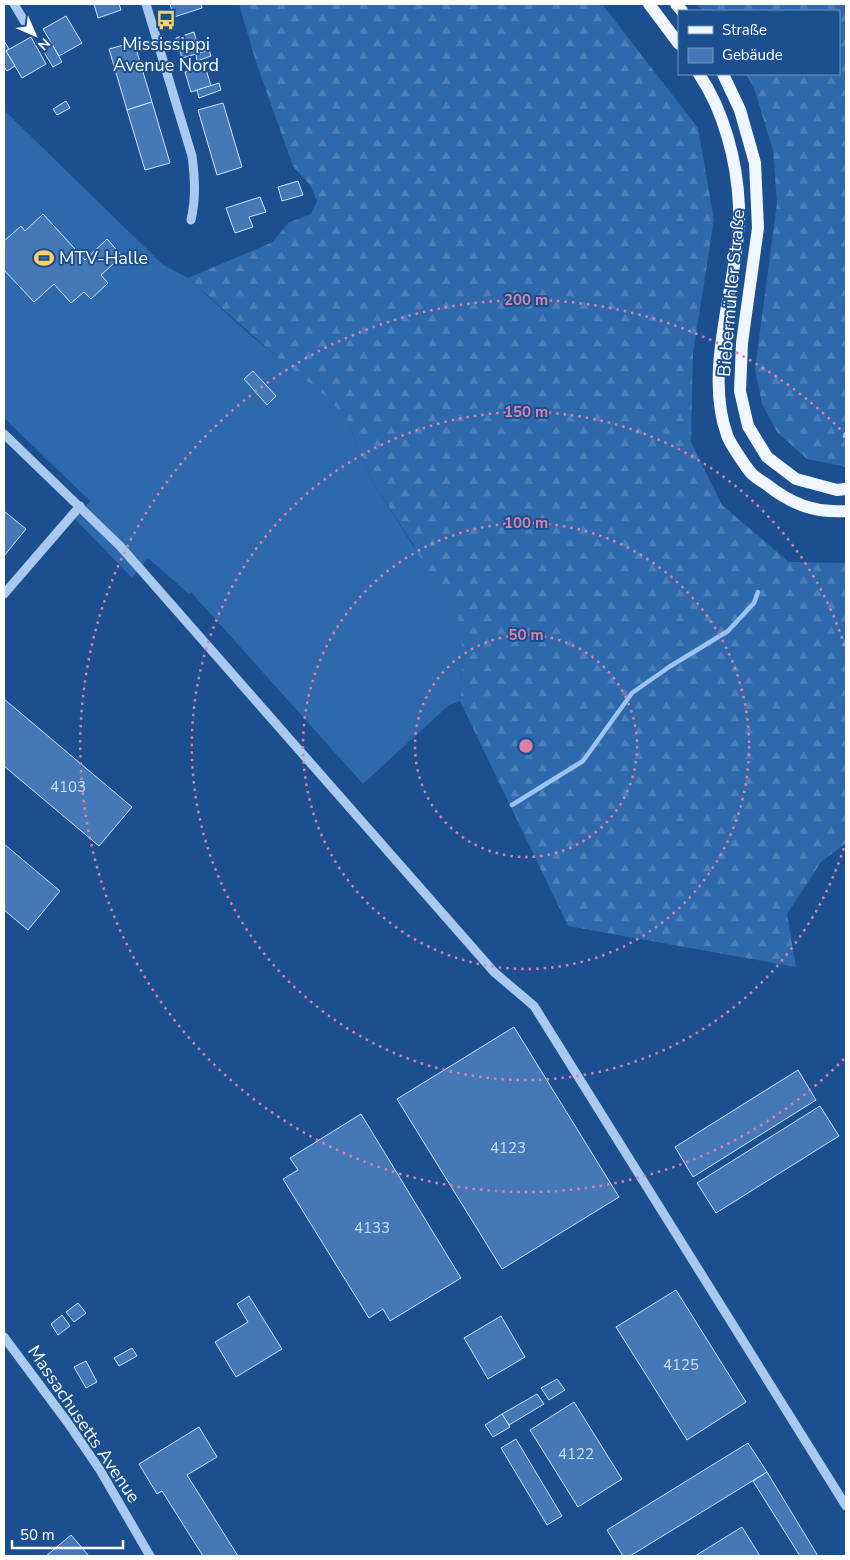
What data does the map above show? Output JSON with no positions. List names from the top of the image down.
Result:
{
  "streets": {
    "main road": ["Biebermühler Straße"],
    "street": ["Massachusetts Avenue"]
  },
  "places": {
    "bus stop": ["Mississippi Avenue Nord"],
    "sports": ["MTV-Halle"]
  },
  "house_numbers": [
    "4103",
    "4123",
    "4133",
    "4125",
    "4122"
  ],
  "legend": ["Straße", "Gebäude"],
  "scale_bar": "50 m",
  "north": "bottom right",
  "rings": [
    "200 m",
    "150 m",
    "100 m",
    "50 m"
  ]
}
